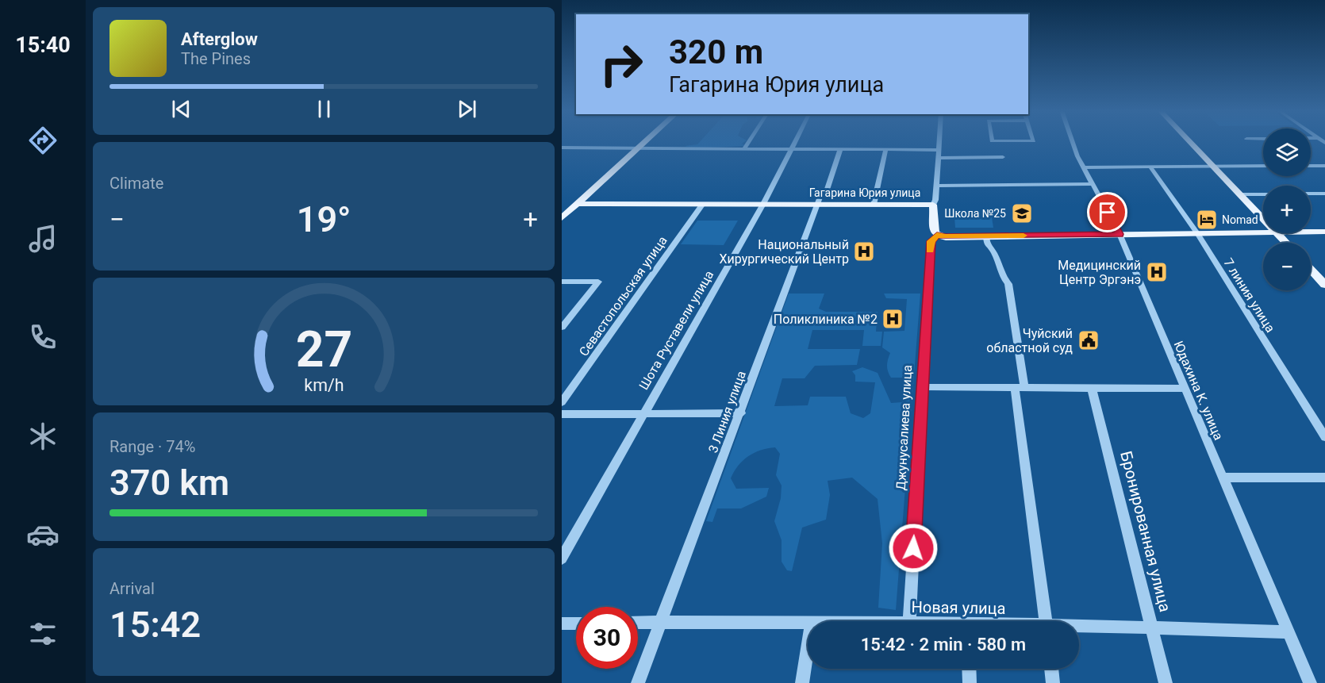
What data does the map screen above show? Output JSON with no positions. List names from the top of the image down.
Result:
{
  "streets": {
    "main road": ["Гагарина Юрия улица"],
    "street": [
      "7 линия улица",
      "Севастопольская улица",
      "Шота Руставели улица",
      "Юдахина К. улица",
      "3 Линия улица",
      "Джунусалиева улица",
      "Бронированная улица",
      "Новая улица"
    ]
  },
  "crossings": [
    ["Гагарина Юрия улица", "Севастопольская улица"],
    ["Гагарина Юрия улица", "Шота Руставели улица"],
    ["Гагарина Юрия улица", "3 Линия улица"],
    ["Гагарина Юрия улица", "Джунусалиева улица"],
    ["Юдахина К. улица", "Новая улица"],
    ["3 Линия улица", "Новая улица"],
    ["Бронированная улица", "Новая улица"]
  ],
  "places": {
    "school or university": ["Школа №25"],
    "hotel": ["Nomad"],
    "hospital": ["Национальный Хирургический Центр", "Медицинский Центр Эргэнэ", "Поликлиника №2"],
    "public building": ["Чуйский областной суд"]
  },
  "page": {
    "tabs": "15:40",
    "turn": ["320 m", "Гагарина Юрия улица"],
    "song": ["Afterglow", "The Pines"],
    "map_buttons": ["+", "−"],
    "tile": [
      "Climate",
      ["Range · 74%", "370 km"],
      ["Arrival", "15:42"]
    ],
    "heat": ["−", "19°", "+"],
    "limit": "30",
    "trip": "15:42 · 2 min · 580 m",
    "gauge": ["27", "km/h"]
  }
}
